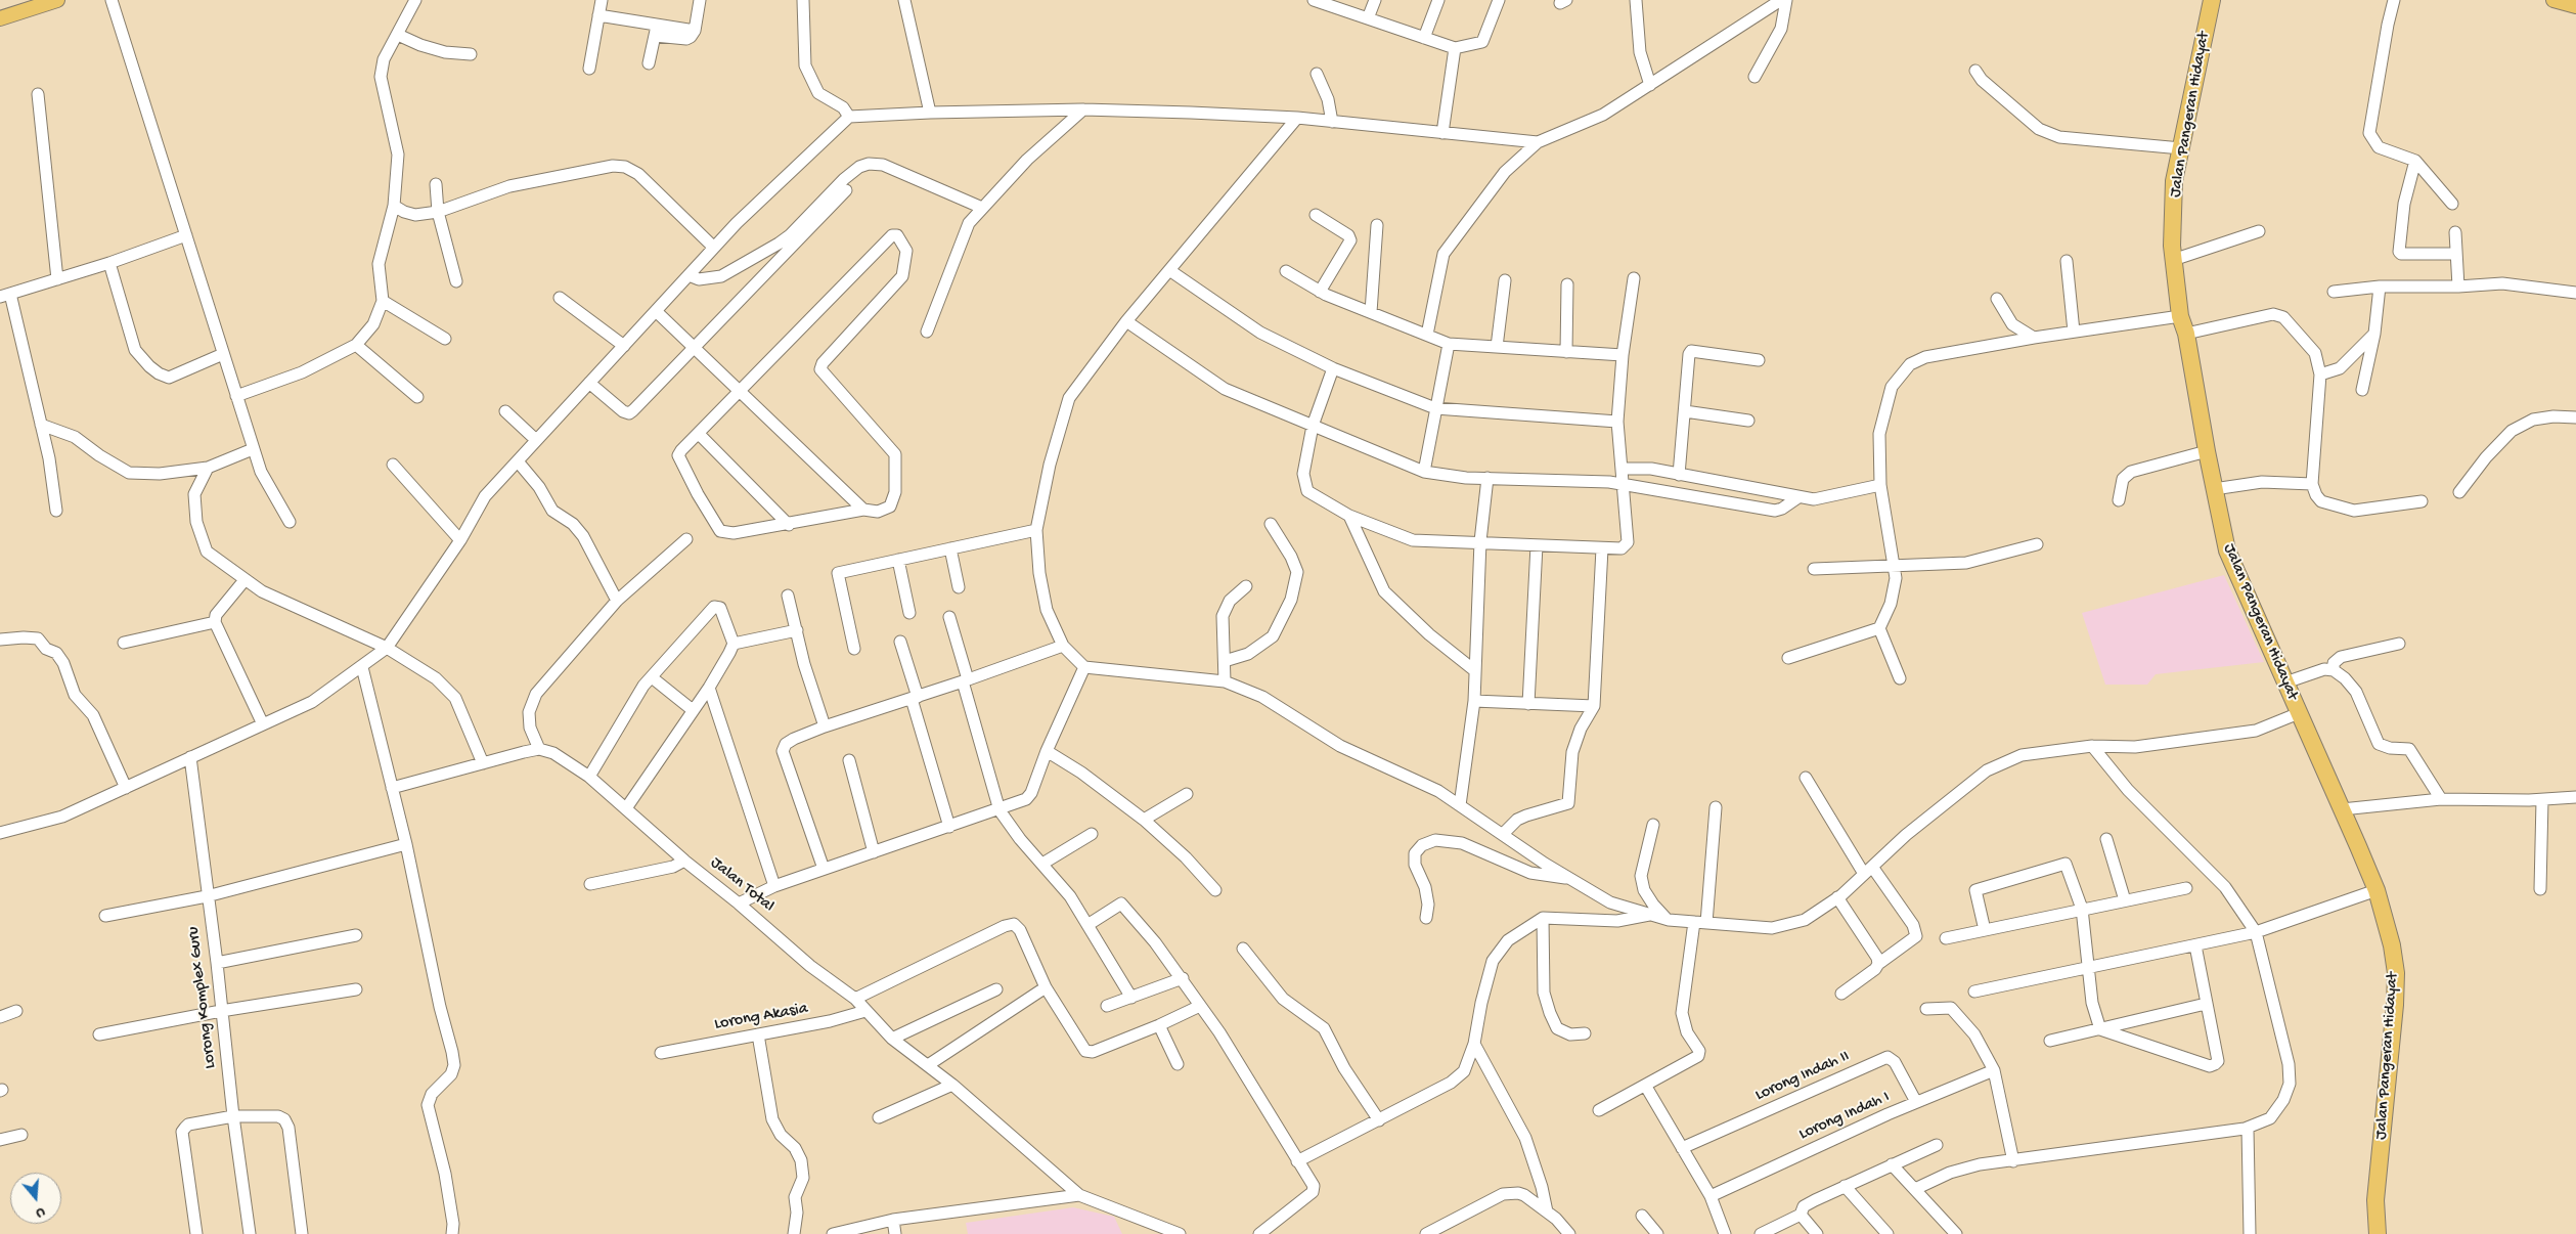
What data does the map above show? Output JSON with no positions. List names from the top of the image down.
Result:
{
  "streets": {
    "highway": ["Jalan Pangeran Hidayat"],
    "street": [
      "Jalan Total",
      "Lorong Komplex Guru",
      "Lorong Akasia",
      "Lorong Indah II",
      "Lorong Indah I"
    ]
  },
  "crossings": [
    ["Jalan Total", "Lorong Akasia"],
    ["Lorong Indah II", "Lorong Indah I"]
  ],
  "north": "bottom"
}
